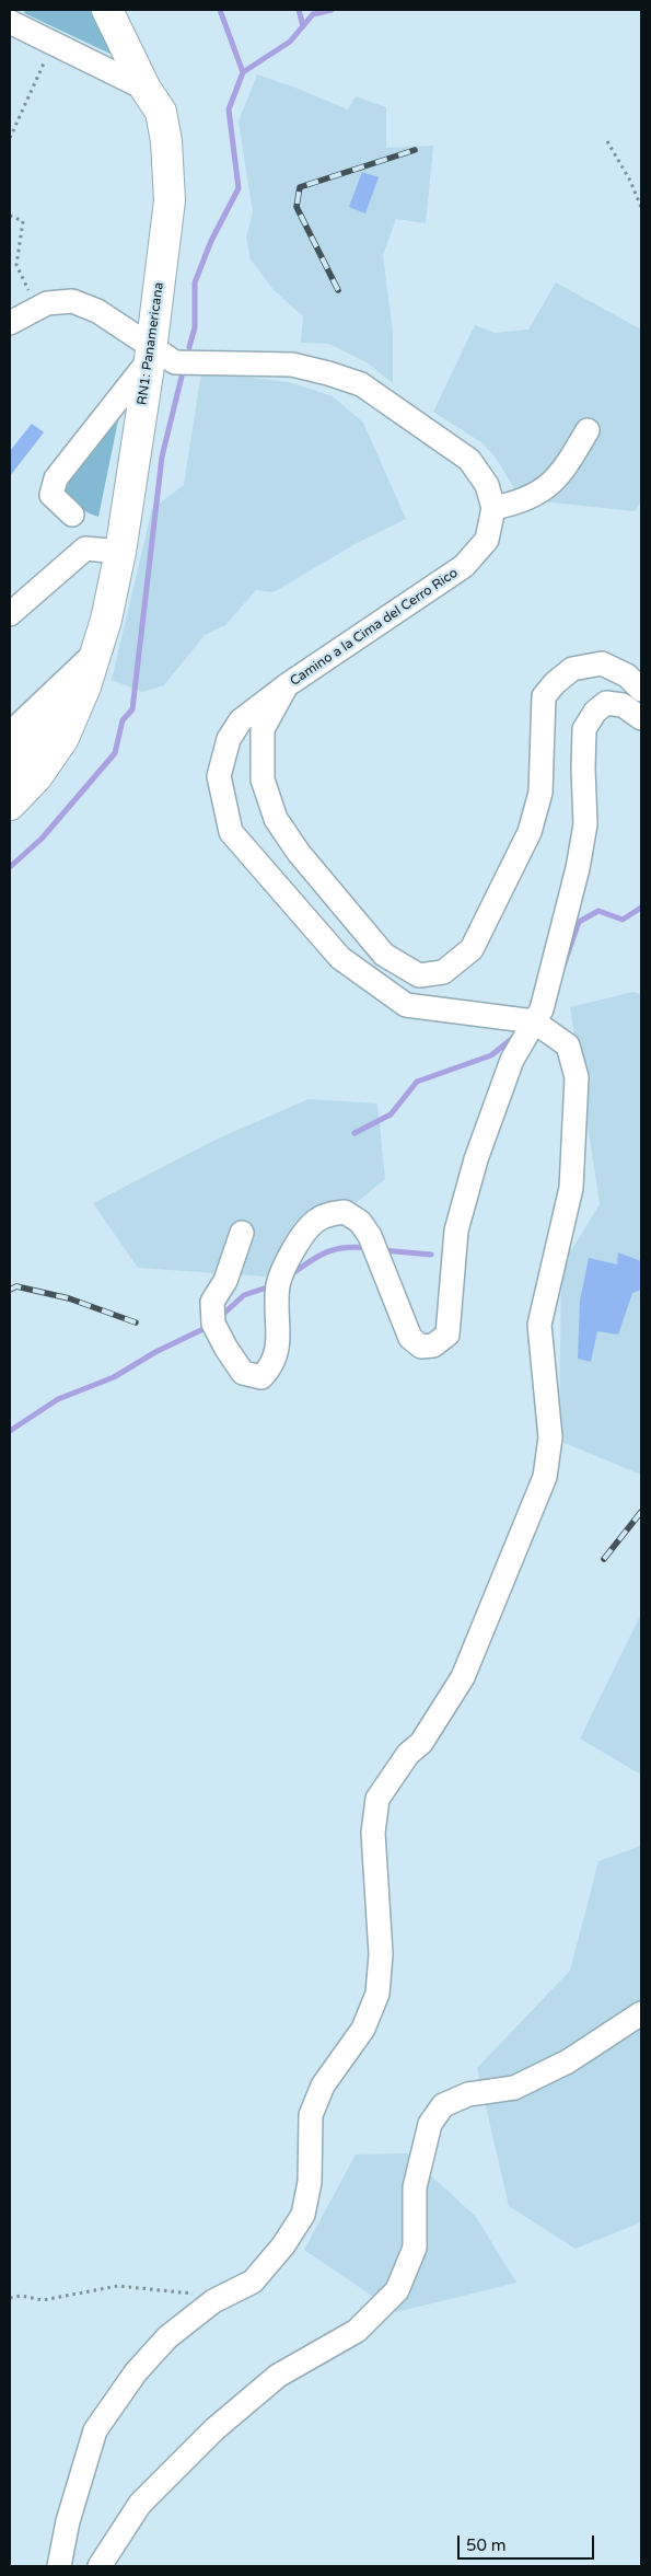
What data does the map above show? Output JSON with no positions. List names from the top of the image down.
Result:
{
  "streets": {
    "highway": ["RN1: Panamericana"],
    "street": ["Camino a la Cima del Cerro Rico"]
  },
  "crossings": [
    ["RN1: Panamericana", "Camino a la Cima del Cerro Rico"]
  ],
  "scale_bar": "50 m"
}
